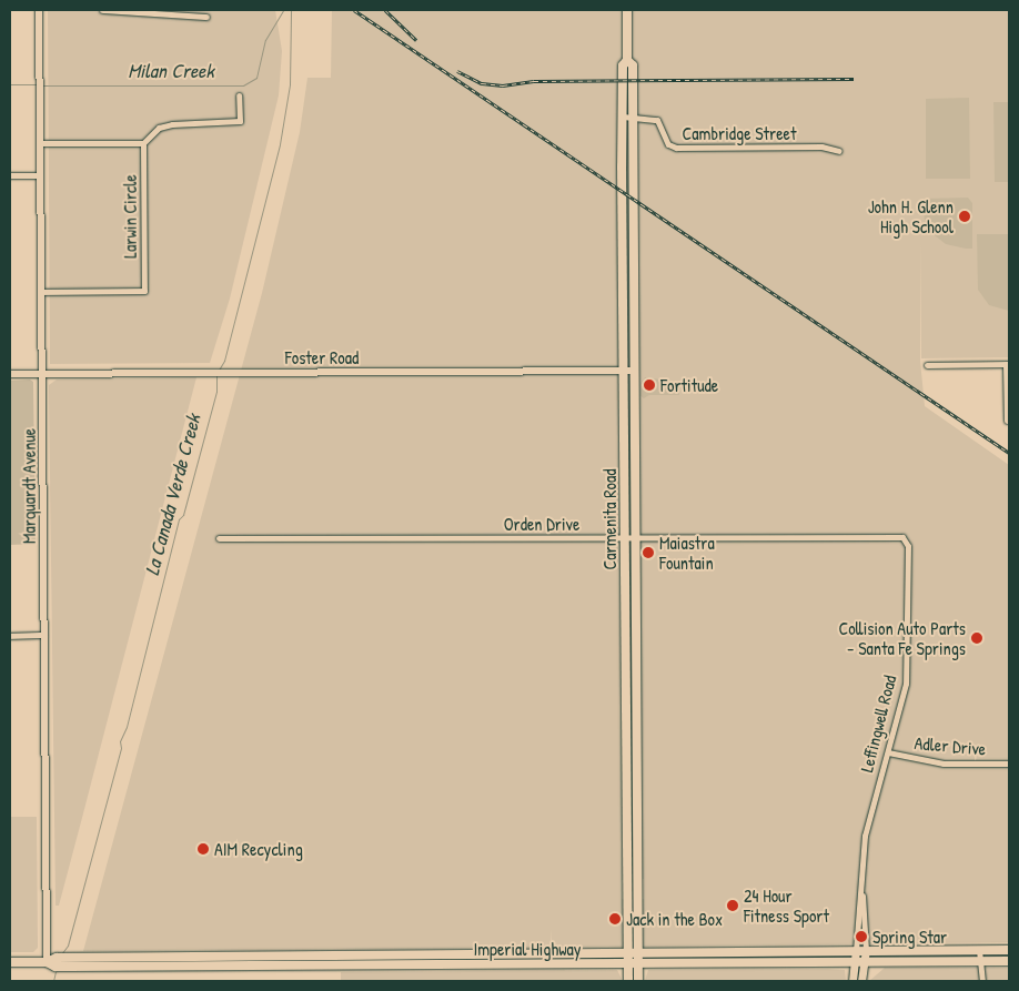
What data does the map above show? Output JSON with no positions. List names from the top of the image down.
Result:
{
  "streets": {
    "main road": ["Carmenita Road", "Leffingwell Road", "Imperial Highway"],
    "street": [
      "Cambridge Street",
      "Larwin Circle",
      "Foster Road",
      "Marquardt Avenue",
      "Orden Drive",
      "Adler Drive"
    ]
  },
  "crossings": [
    ["Cambridge Street", "Carmenita Road"],
    ["Larwin Circle", "Marquardt Avenue"],
    ["Foster Road", "Marquardt Avenue"],
    ["Foster Road", "Carmenita Road"],
    ["Marquardt Avenue", "Imperial Highway"],
    ["Carmenita Road", "Orden Drive"],
    ["Carmenita Road", "Imperial Highway"],
    ["Orden Drive", "Leffingwell Road"],
    ["Leffingwell Road", "Adler Drive"],
    ["Leffingwell Road", "Imperial Highway"]
  ],
  "water": ["Milan Creek", "La Canada Verde Creek"],
  "places": [
    "John H. Glenn High School",
    "Fortitude",
    "Maiastra Fountain",
    "Collision Auto Parts - Santa Fe Springs",
    "AIM Recycling",
    "24 Hour Fitness Sport",
    "Jack in the Box",
    "Spring Star"
  ]
}
